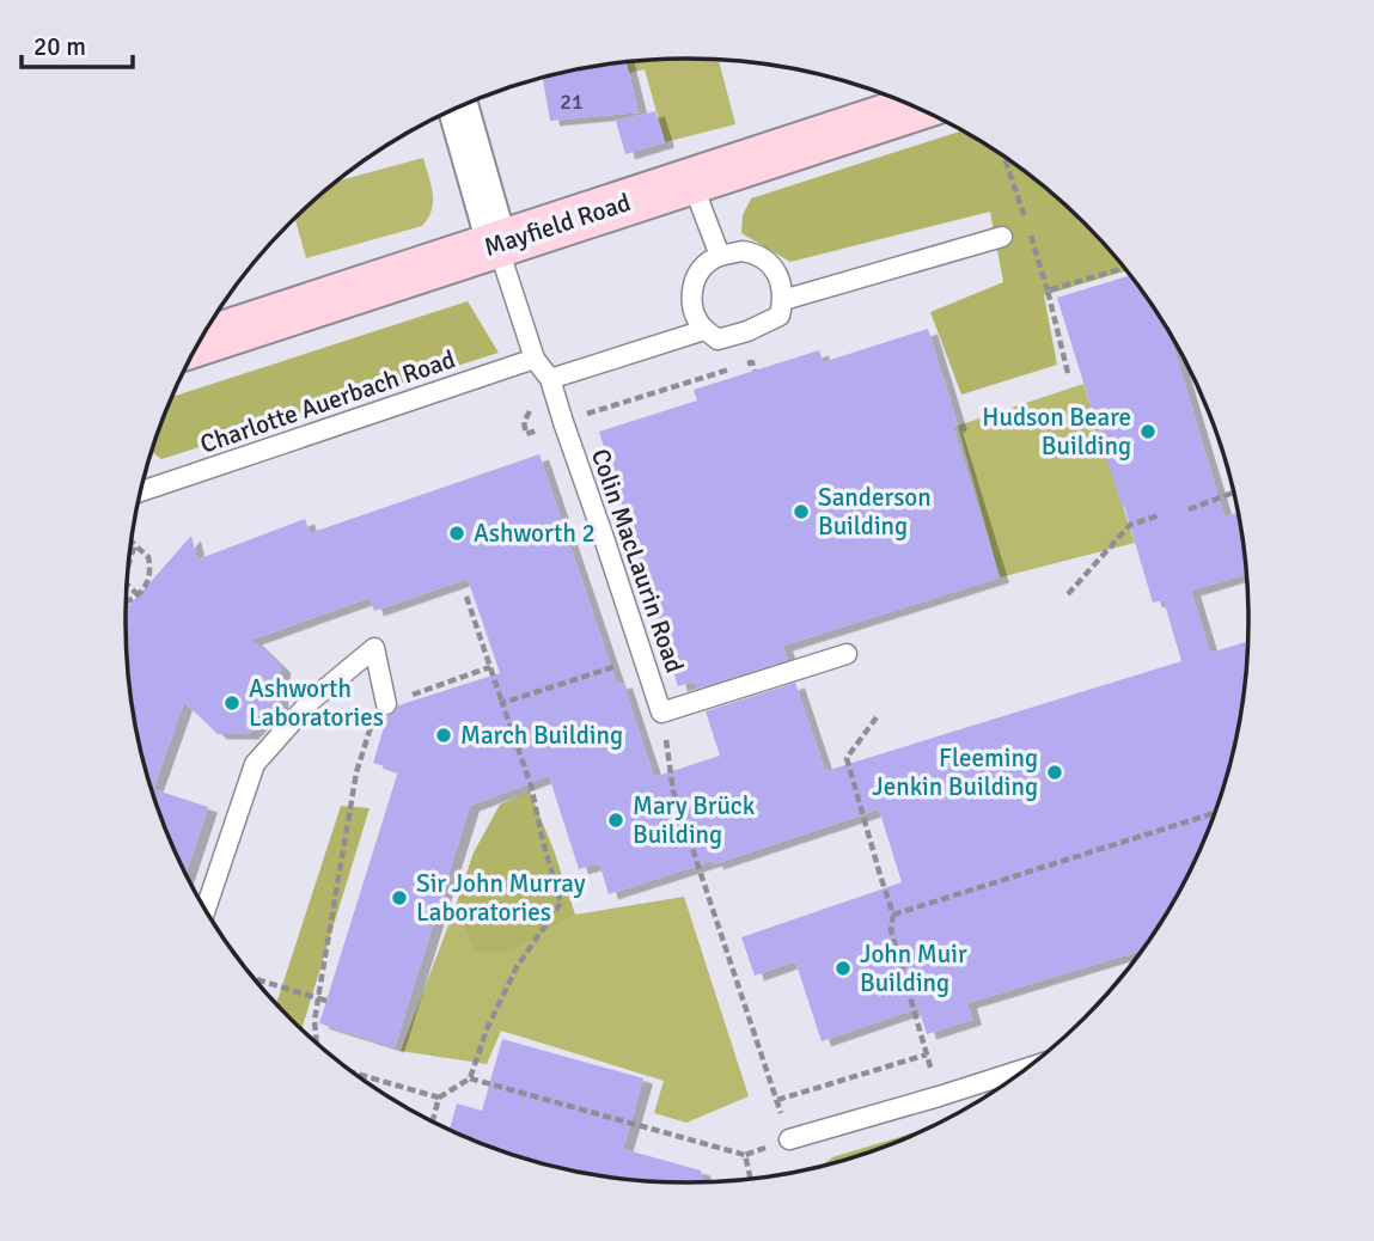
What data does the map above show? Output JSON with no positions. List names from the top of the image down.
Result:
{
  "streets": {
    "street": ["Mayfield Road"],
    "lane": ["Charlotte Auerbach Road", "Colin MacLaurin Road"]
  },
  "crossings": [
    ["Mayfield Road", "Colin MacLaurin Road"],
    ["Charlotte Auerbach Road", "Colin MacLaurin Road"]
  ],
  "places": [
    "Hudson Beare Building",
    "Sanderson Building",
    "Ashworth 2",
    "Ashworth Laboratories",
    "March Building",
    "Fleeming Jenkin Building",
    "Mary Brück Building",
    "Sir John Murray Laboratories",
    "John Muir Building"
  ],
  "house_numbers": ["21"],
  "scale_bar": "20 m"
}
